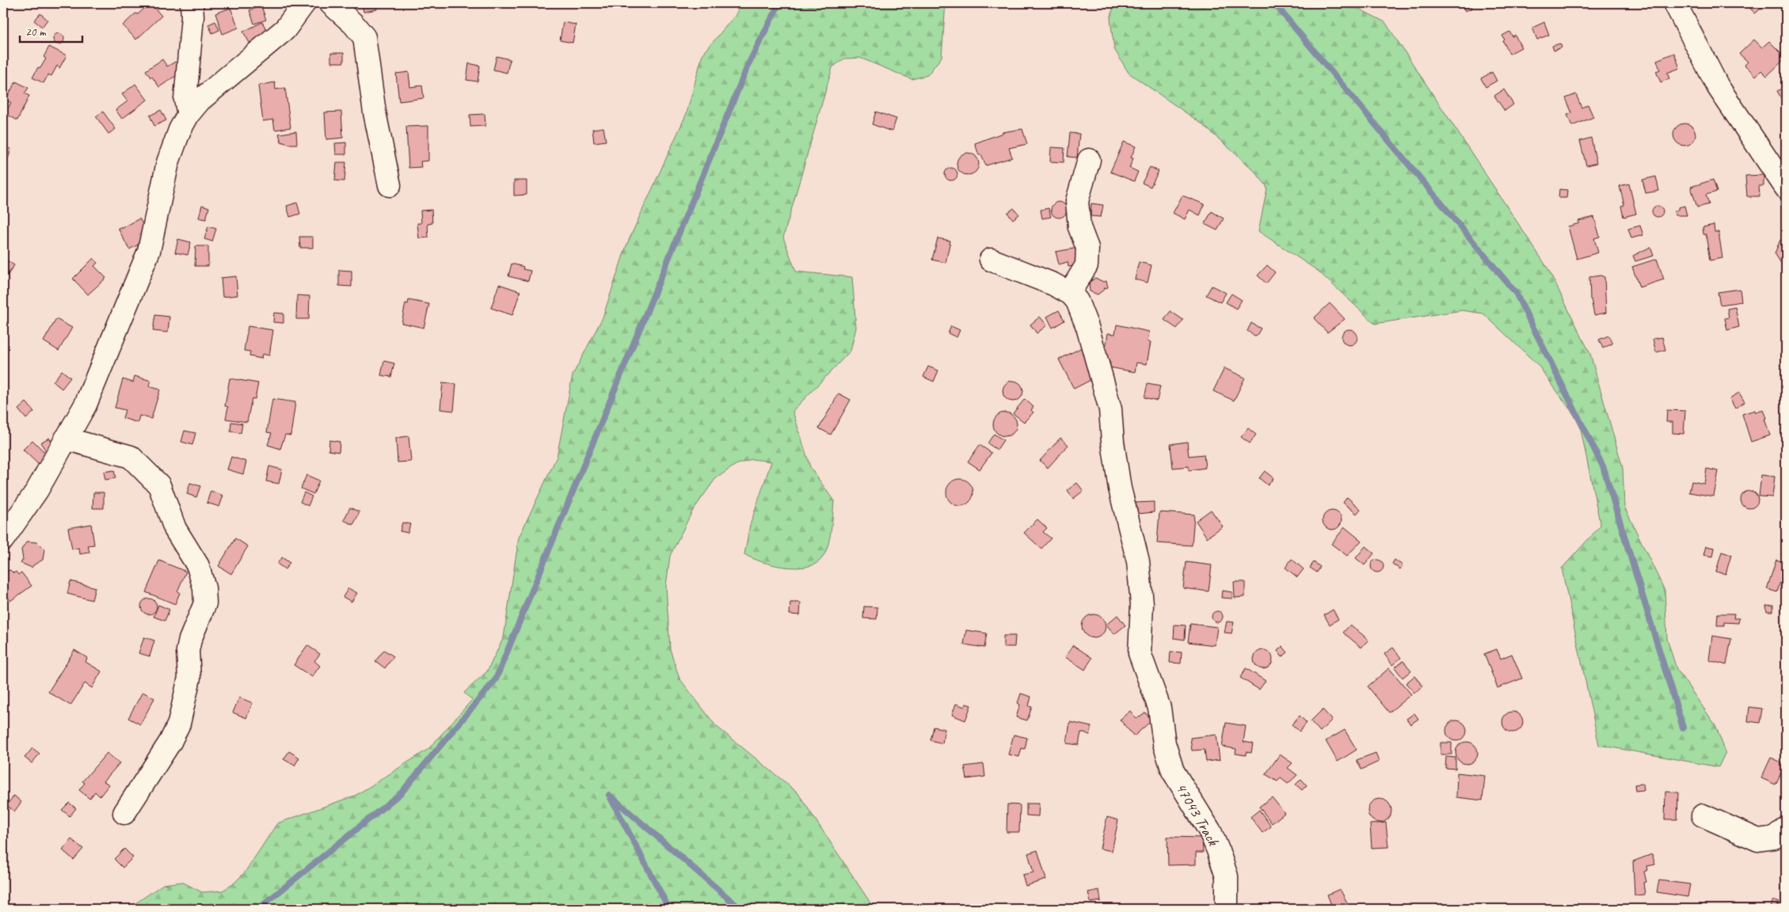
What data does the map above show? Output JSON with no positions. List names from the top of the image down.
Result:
{
  "streets": {
    "street": ["47043 Track"]
  },
  "scale_bar": "20 m"
}
